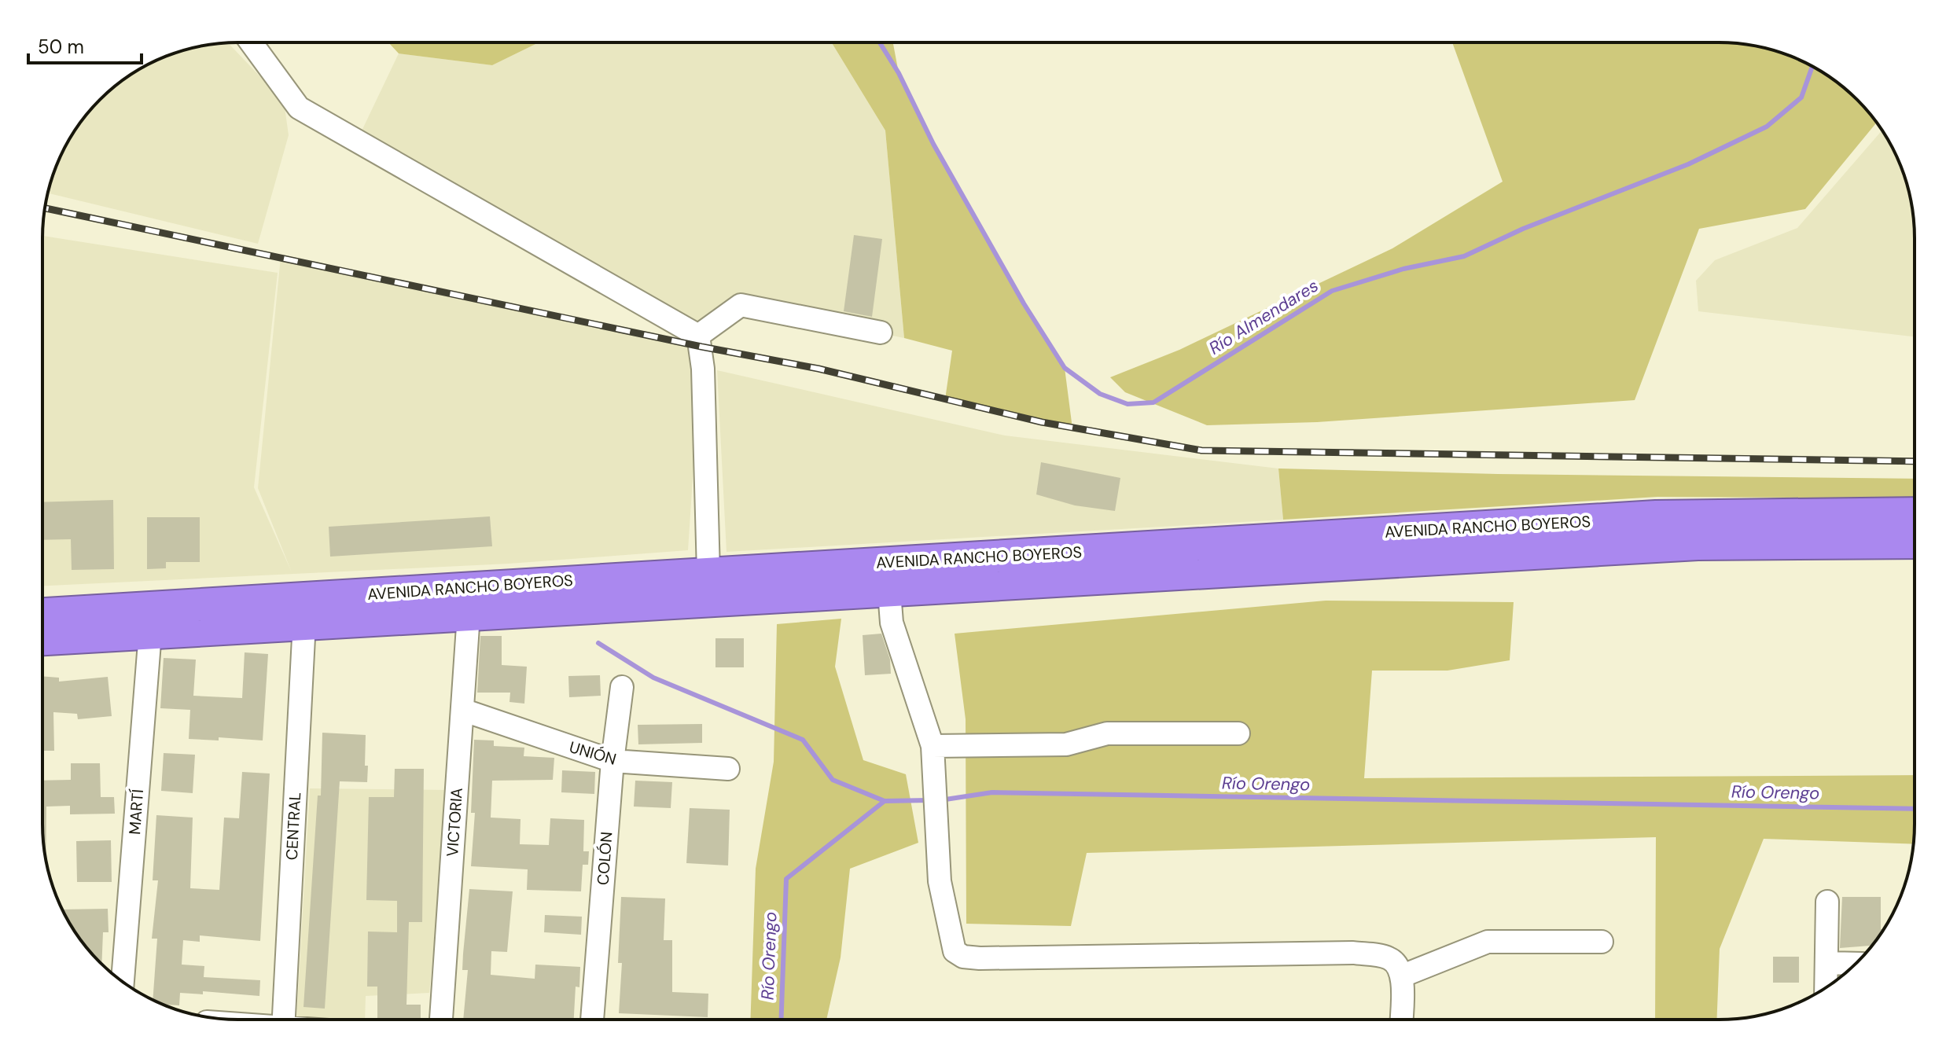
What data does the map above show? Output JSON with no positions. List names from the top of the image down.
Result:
{
  "streets": {
    "highway": ["AVENIDA RANCHO BOYEROS"],
    "street": [
      "UNIÓN",
      "MARTÍ",
      "VICTORIA",
      "CENTRAL",
      "COLÓN"
    ]
  },
  "crossings": [
    ["AVENIDA RANCHO BOYEROS", "MARTÍ"],
    ["AVENIDA RANCHO BOYEROS", "VICTORIA"],
    ["AVENIDA RANCHO BOYEROS", "CENTRAL"],
    ["UNIÓN", "VICTORIA"],
    ["UNIÓN", "COLÓN"]
  ],
  "water": ["Río Almendares", "Río Orengo"],
  "scale_bar": "50 m"
}
